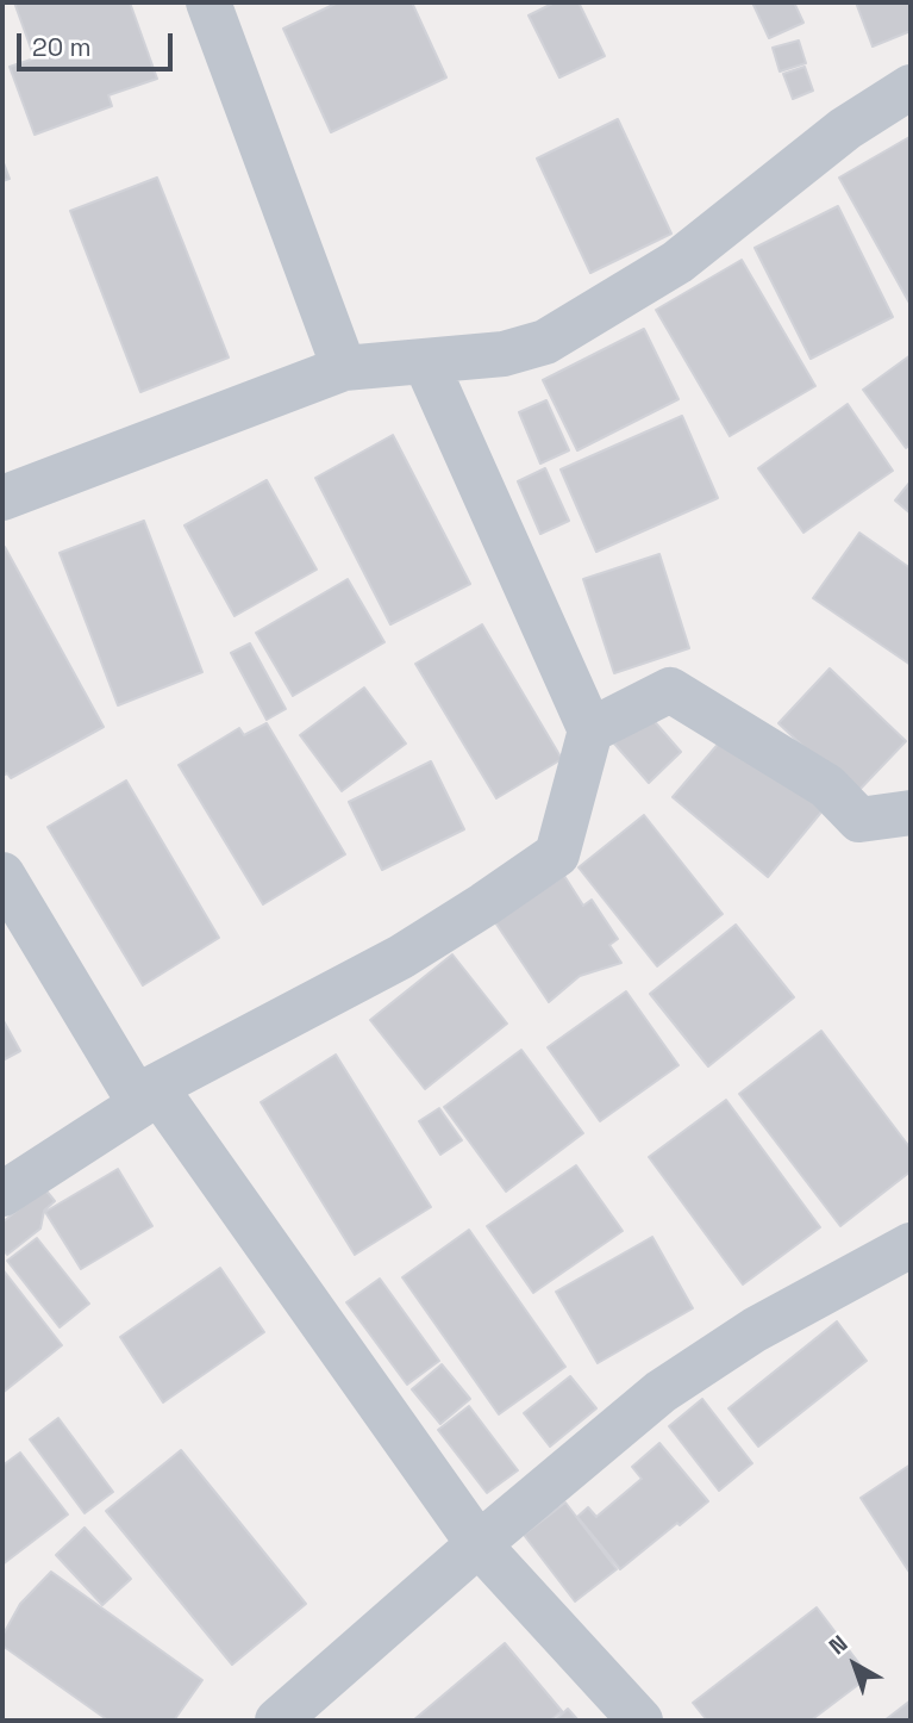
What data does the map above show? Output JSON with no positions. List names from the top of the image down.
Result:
{
  "scale_bar": "20 m",
  "north": "top left"
}
